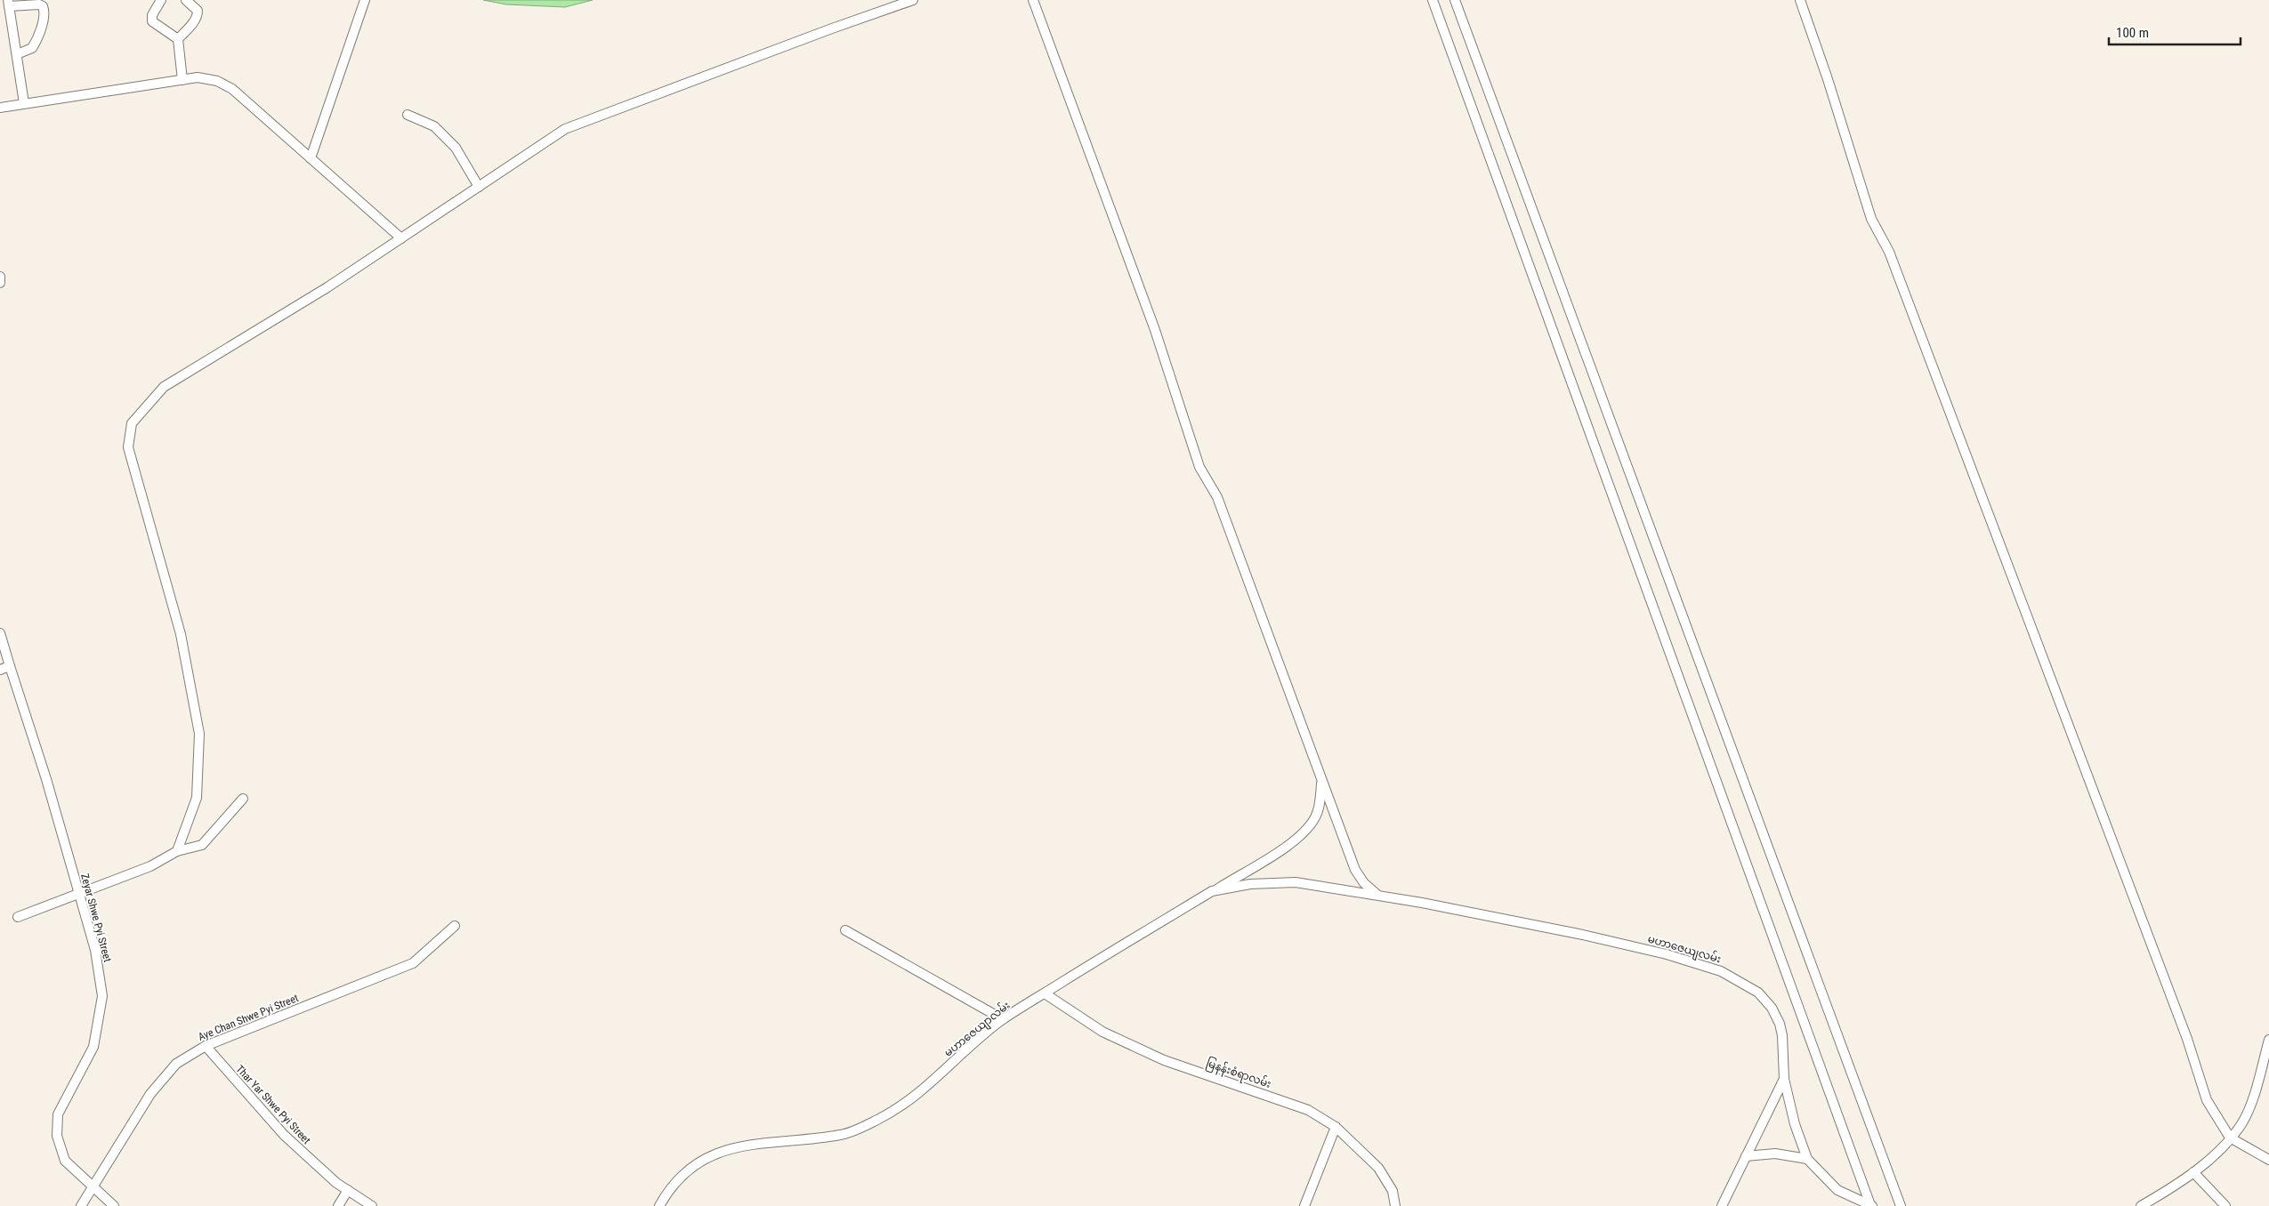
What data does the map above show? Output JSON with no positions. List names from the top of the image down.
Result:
{
  "streets": {
    "street": [
      "Zeyar Shwe Pyi Street",
      "မဟာဇေယျလမ်း",
      "Aye Chan Shwe Pyi Street",
      "မဟာဇေယျာလမ်း",
      "မြနန်းစံရာလမ်း",
      "Thar Yar Shwe Pyi Street"
    ]
  },
  "crossings": [
    ["Zeyar Shwe Pyi Street", "Aye Chan Shwe Pyi Street"],
    ["မဟာဇေယျလမ်း", "မဟာဇေယျာလမ်း"],
    ["Aye Chan Shwe Pyi Street", "Thar Yar Shwe Pyi Street"],
    ["မဟာဇေယျာလမ်း", "မြနန်းစံရာလမ်း"]
  ],
  "scale_bar": "100 m"
}
